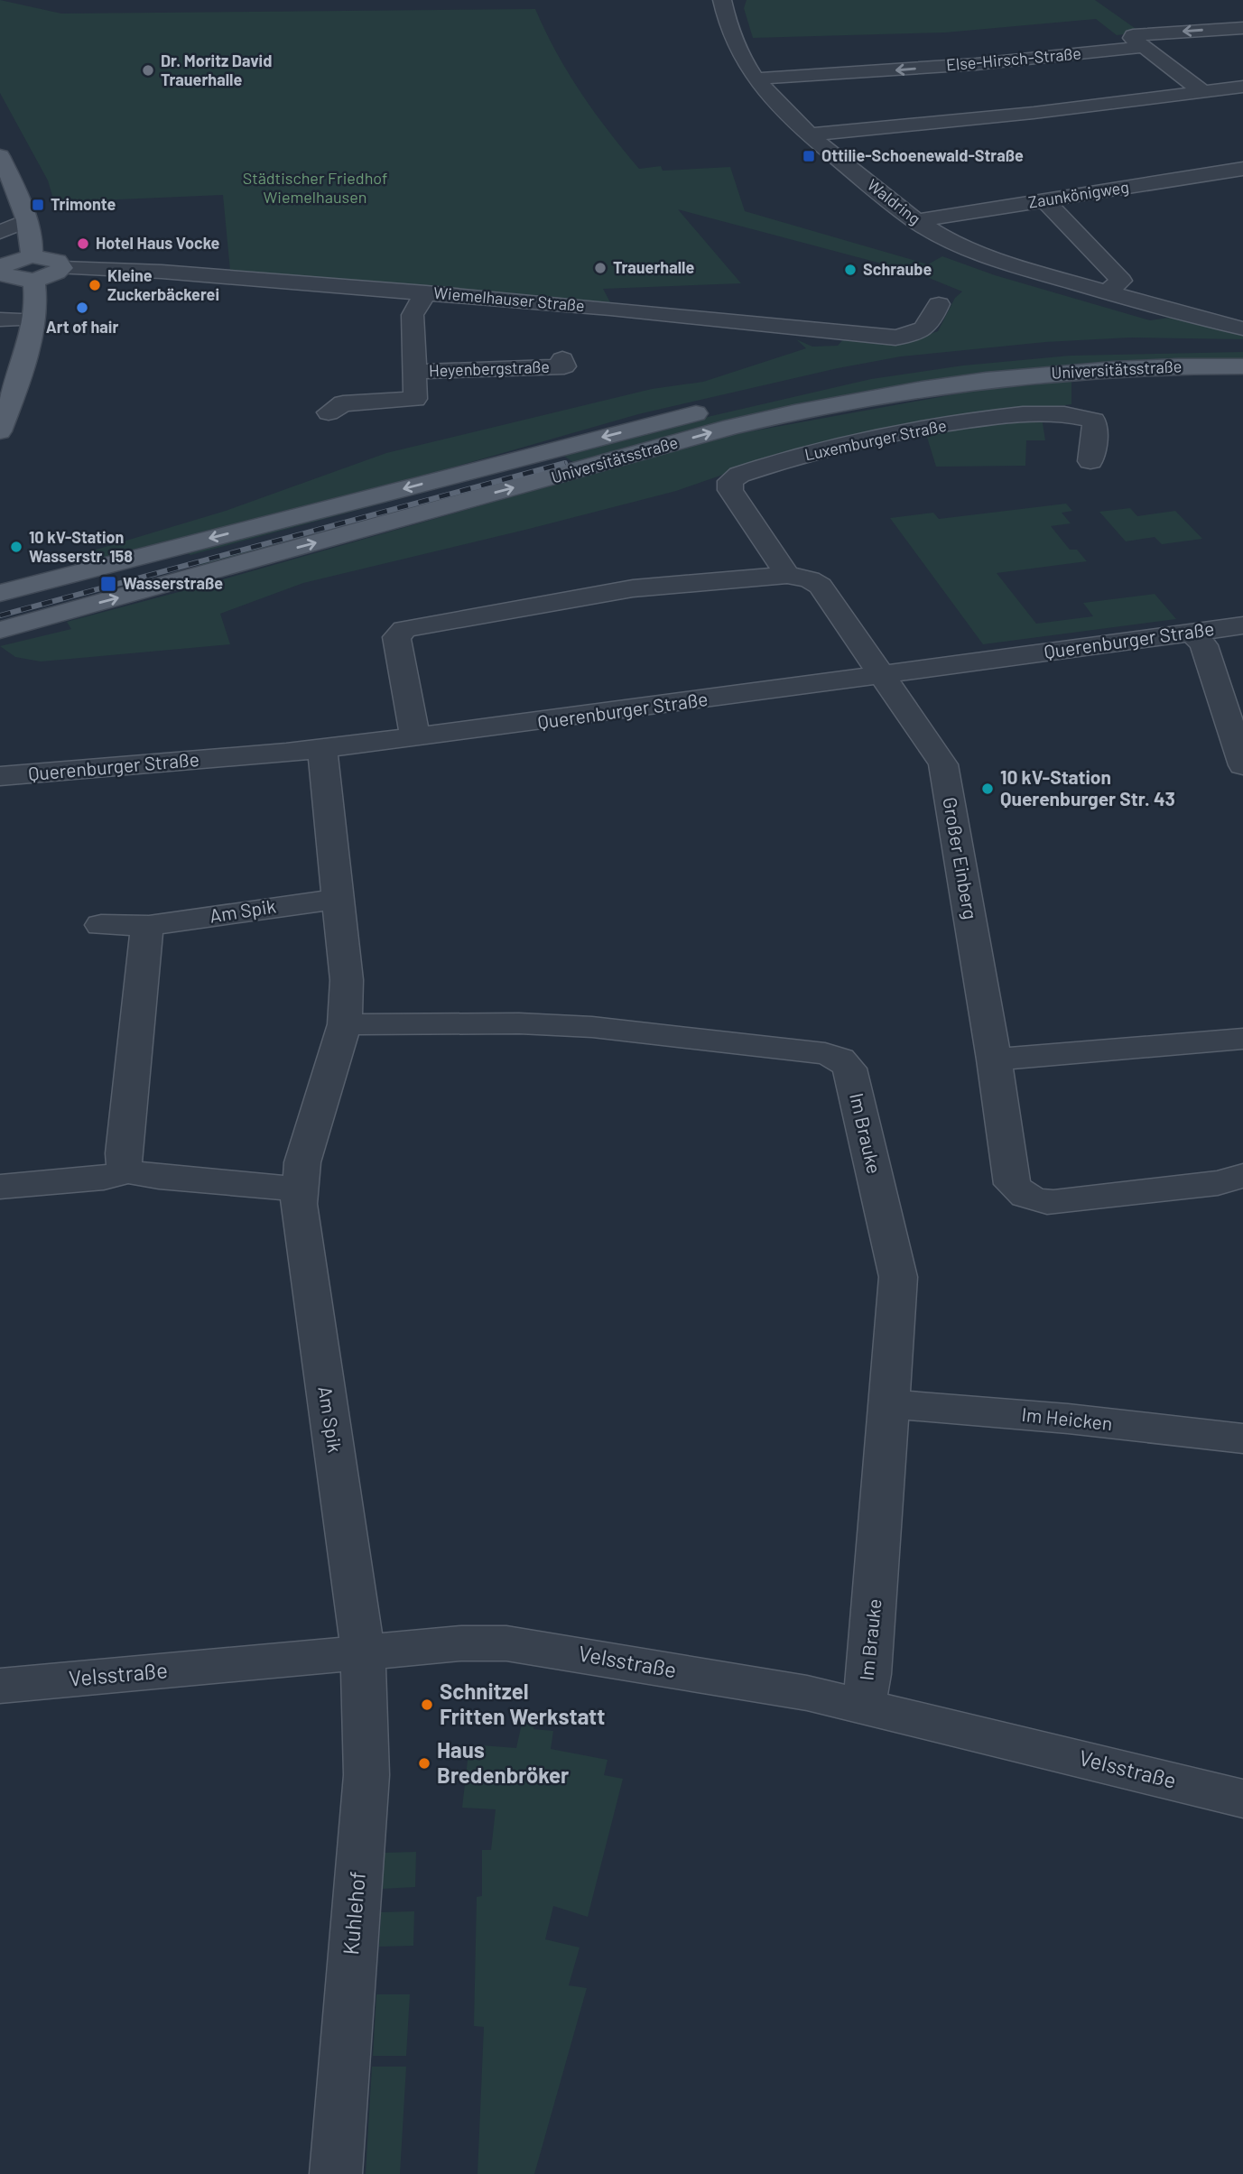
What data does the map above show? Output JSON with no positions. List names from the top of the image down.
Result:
{
  "streets": {
    "main road": ["Universitätsstraße"],
    "street": [
      "Else-Hirsch-Straße",
      "Zaunkönigweg",
      "Waldring",
      "Wiemelhauser Straße",
      "Heyenbergstraße",
      "Luxemburger Straße",
      "Querenburger Straße",
      "Großer Einberg",
      "Am Spik",
      "Im Brauke",
      "Im Heicken",
      "Velsstraße",
      "Kuhlehof"
    ]
  },
  "crossings": [
    ["Else-Hirsch-Straße", "Waldring"],
    ["Zaunkönigweg", "Waldring"],
    ["Wiemelhauser Straße", "Heyenbergstraße"],
    ["Querenburger Straße", "Großer Einberg"],
    ["Querenburger Straße", "Am Spik"],
    ["Am Spik", "Im Brauke"],
    ["Am Spik", "Velsstraße"],
    ["Am Spik", "Kuhlehof"],
    ["Im Brauke", "Im Heicken"],
    ["Im Brauke", "Velsstraße"],
    ["Velsstraße", "Kuhlehof"]
  ],
  "parks": ["Städtischer Friedhof Wiemelhausen"],
  "places": {
    "other": [
      "Dr. Moritz David Trauerhalle",
      "Hotel Haus Vocke",
      "Trauerhalle",
      "Schraube",
      "Kleine Zuckerbäckerei",
      "Art of hair",
      "10 kV-Station Wasserstr. 158",
      "10 kV-Station Querenburger Str. 43",
      "Schnitzel Fritten Werkstatt",
      "Haus Bredenbröker"
    ],
    "transit": ["Ottilie-Schoenewald-Straße", "Trimonte", "Wasserstraße"]
  }
}
